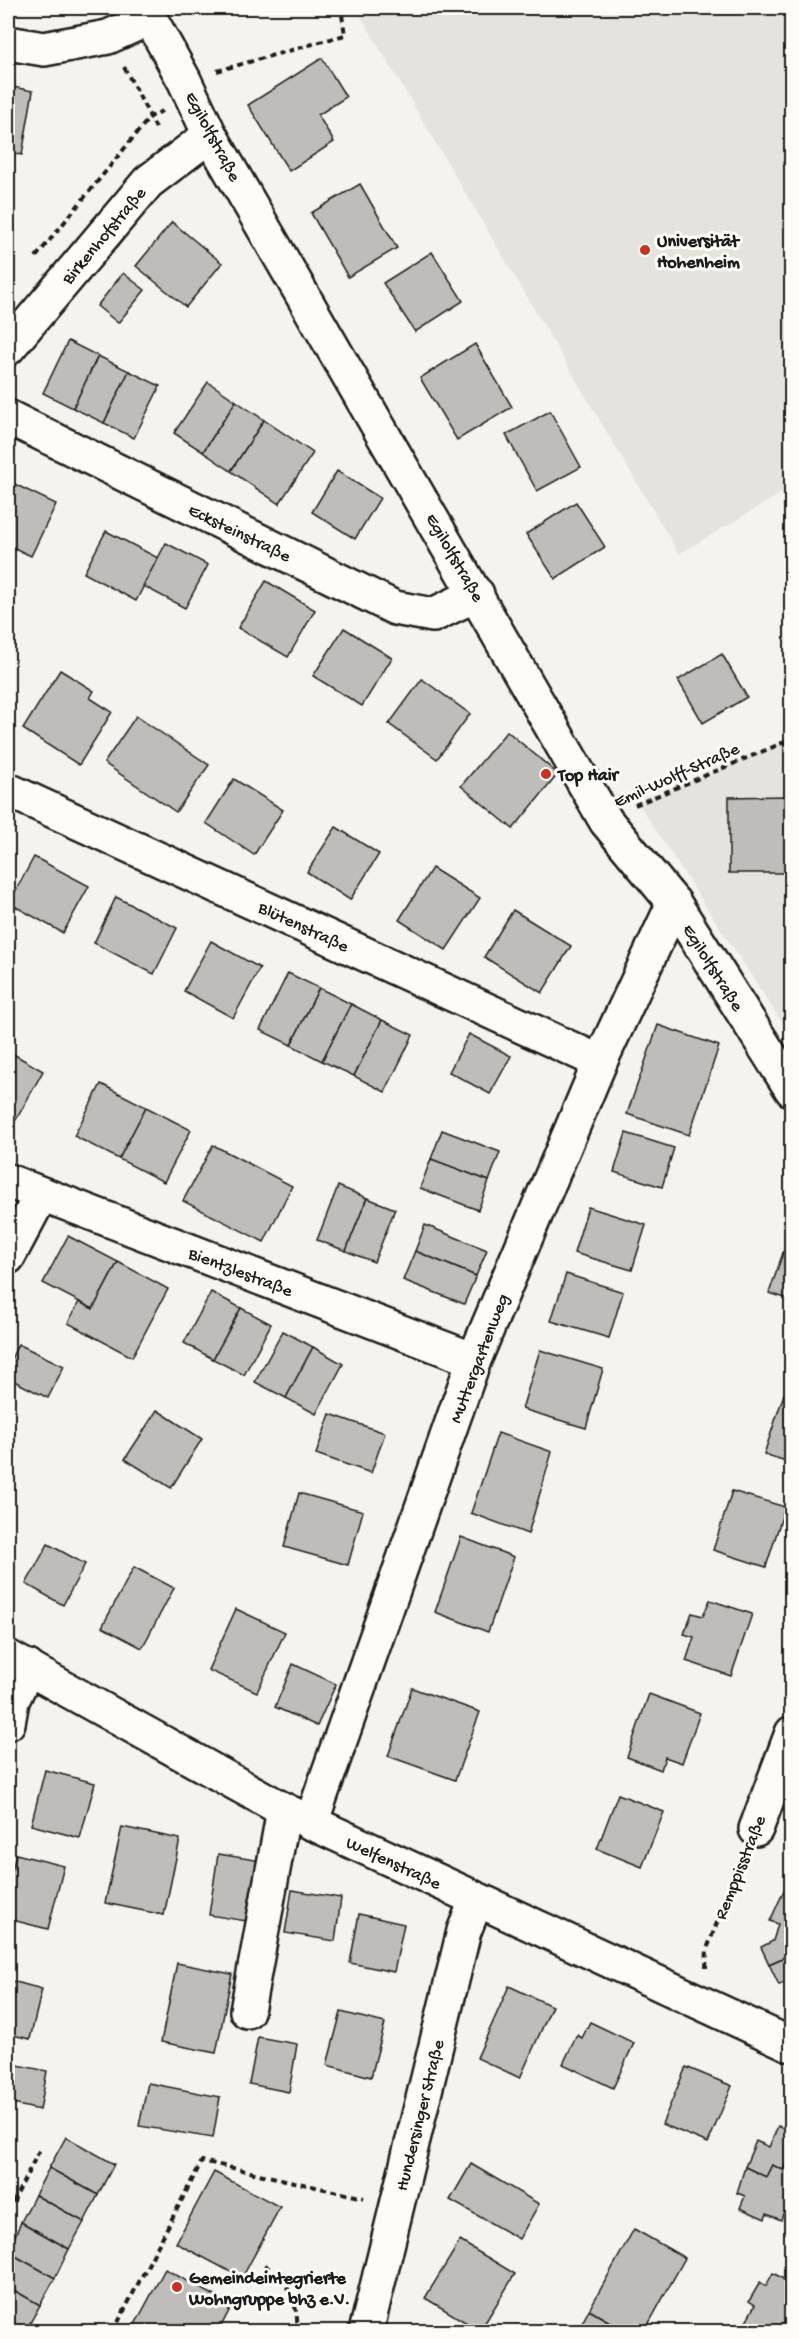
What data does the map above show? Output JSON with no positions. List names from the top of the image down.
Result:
{
  "streets": {
    "street": [
      "Egilolfstraße",
      "Birkenhofstraße",
      "Ecksteinstraße",
      "Blütenstraße",
      "Bientzlestraße",
      "Muttergartenweg",
      "Welfenstraße",
      "Remppisstraße",
      "Hundersinger Straße"
    ],
    "path": ["Emil-Wolff-Straße"]
  },
  "crossings": [
    ["Egilolfstraße", "Birkenhofstraße"],
    ["Egilolfstraße", "Ecksteinstraße"],
    ["Egilolfstraße", "Emil-Wolff-Straße"],
    ["Egilolfstraße", "Muttergartenweg"],
    ["Blütenstraße", "Muttergartenweg"],
    ["Bientzlestraße", "Muttergartenweg"],
    ["Muttergartenweg", "Welfenstraße"],
    ["Welfenstraße", "Remppisstraße"],
    ["Welfenstraße", "Hundersinger Straße"]
  ],
  "places": ["Universität Hohenheim", "Top Hair", "Gemeindeintegrierte Wohngruppe bhz e.V."]
}
